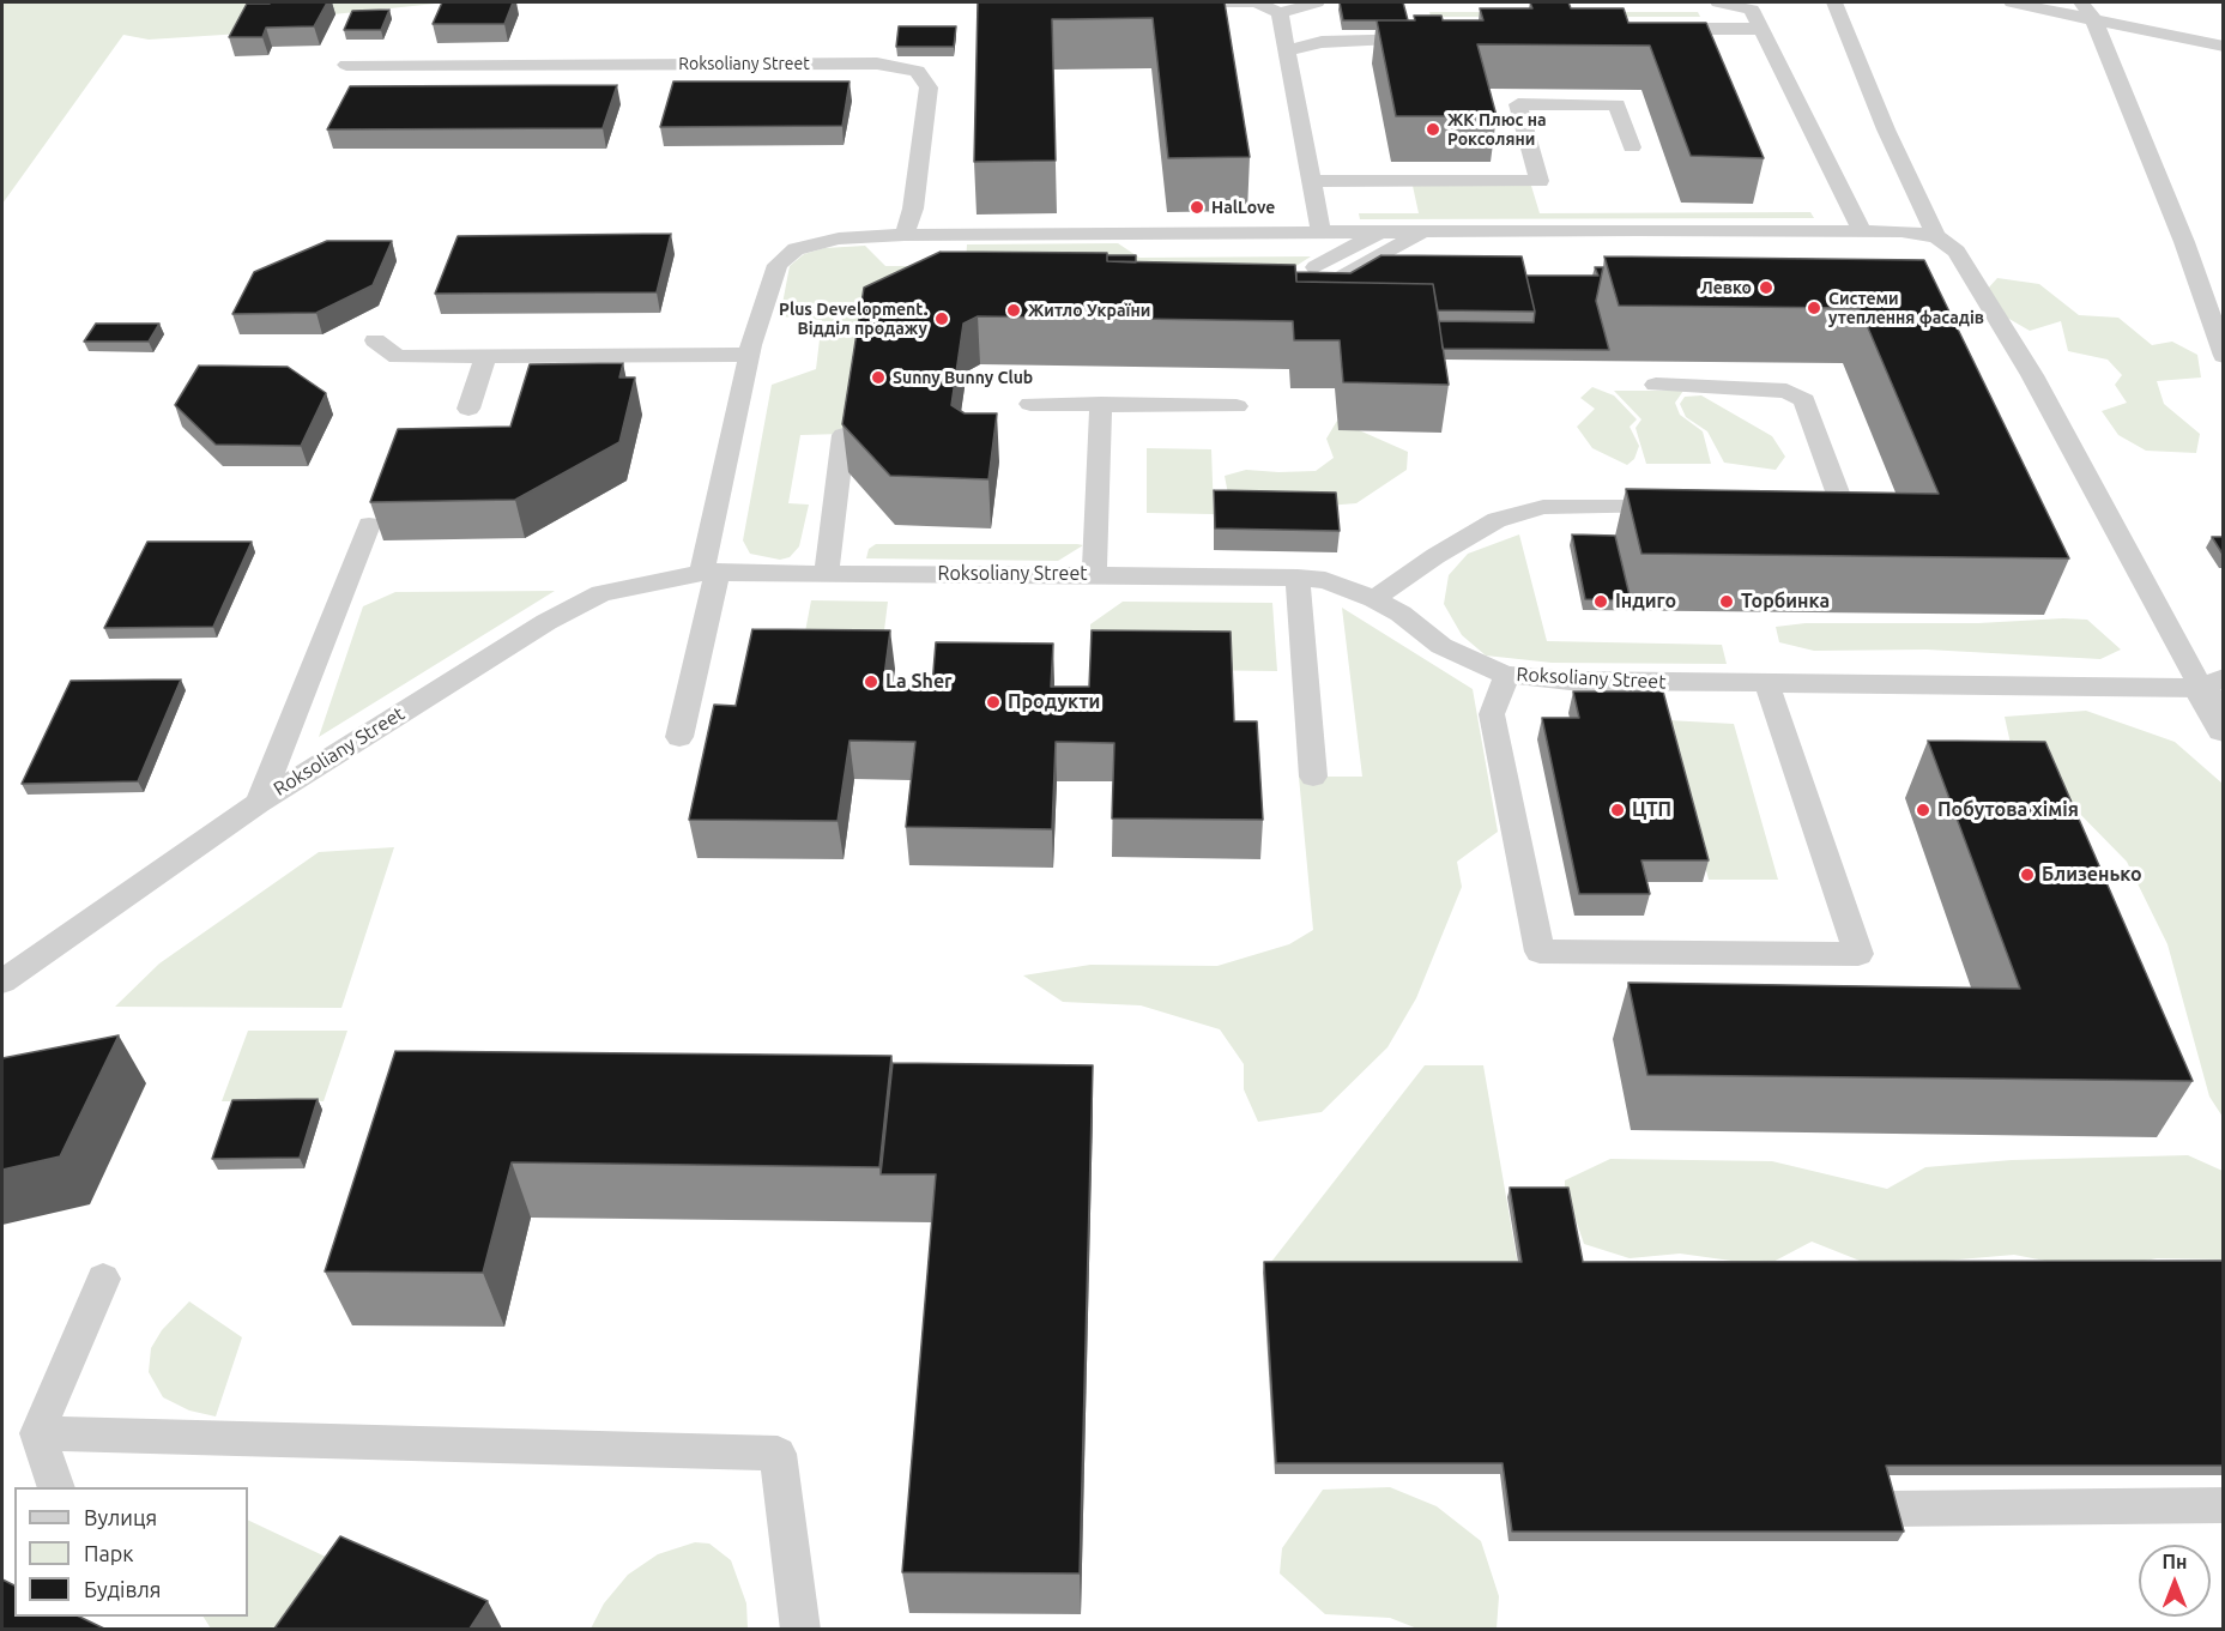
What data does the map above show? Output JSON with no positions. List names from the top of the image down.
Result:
{
  "streets": {
    "lane": ["Roksoliany Street"]
  },
  "places": [
    "ЖК Плюс на Роксоляни",
    "HalLove",
    "Левко",
    "Системи утеплення фасадів",
    "Житло України",
    "Plus Development. Відділ продажу",
    "Sunny Bunny Club",
    "Індиго",
    "Торбинка",
    "La Sher",
    "Продукти",
    "ЦТП",
    "Побутова хімія",
    "Близенько"
  ],
  "legend": ["Вулиця", "Парк", "Будівля"],
  "north": "top"
}
